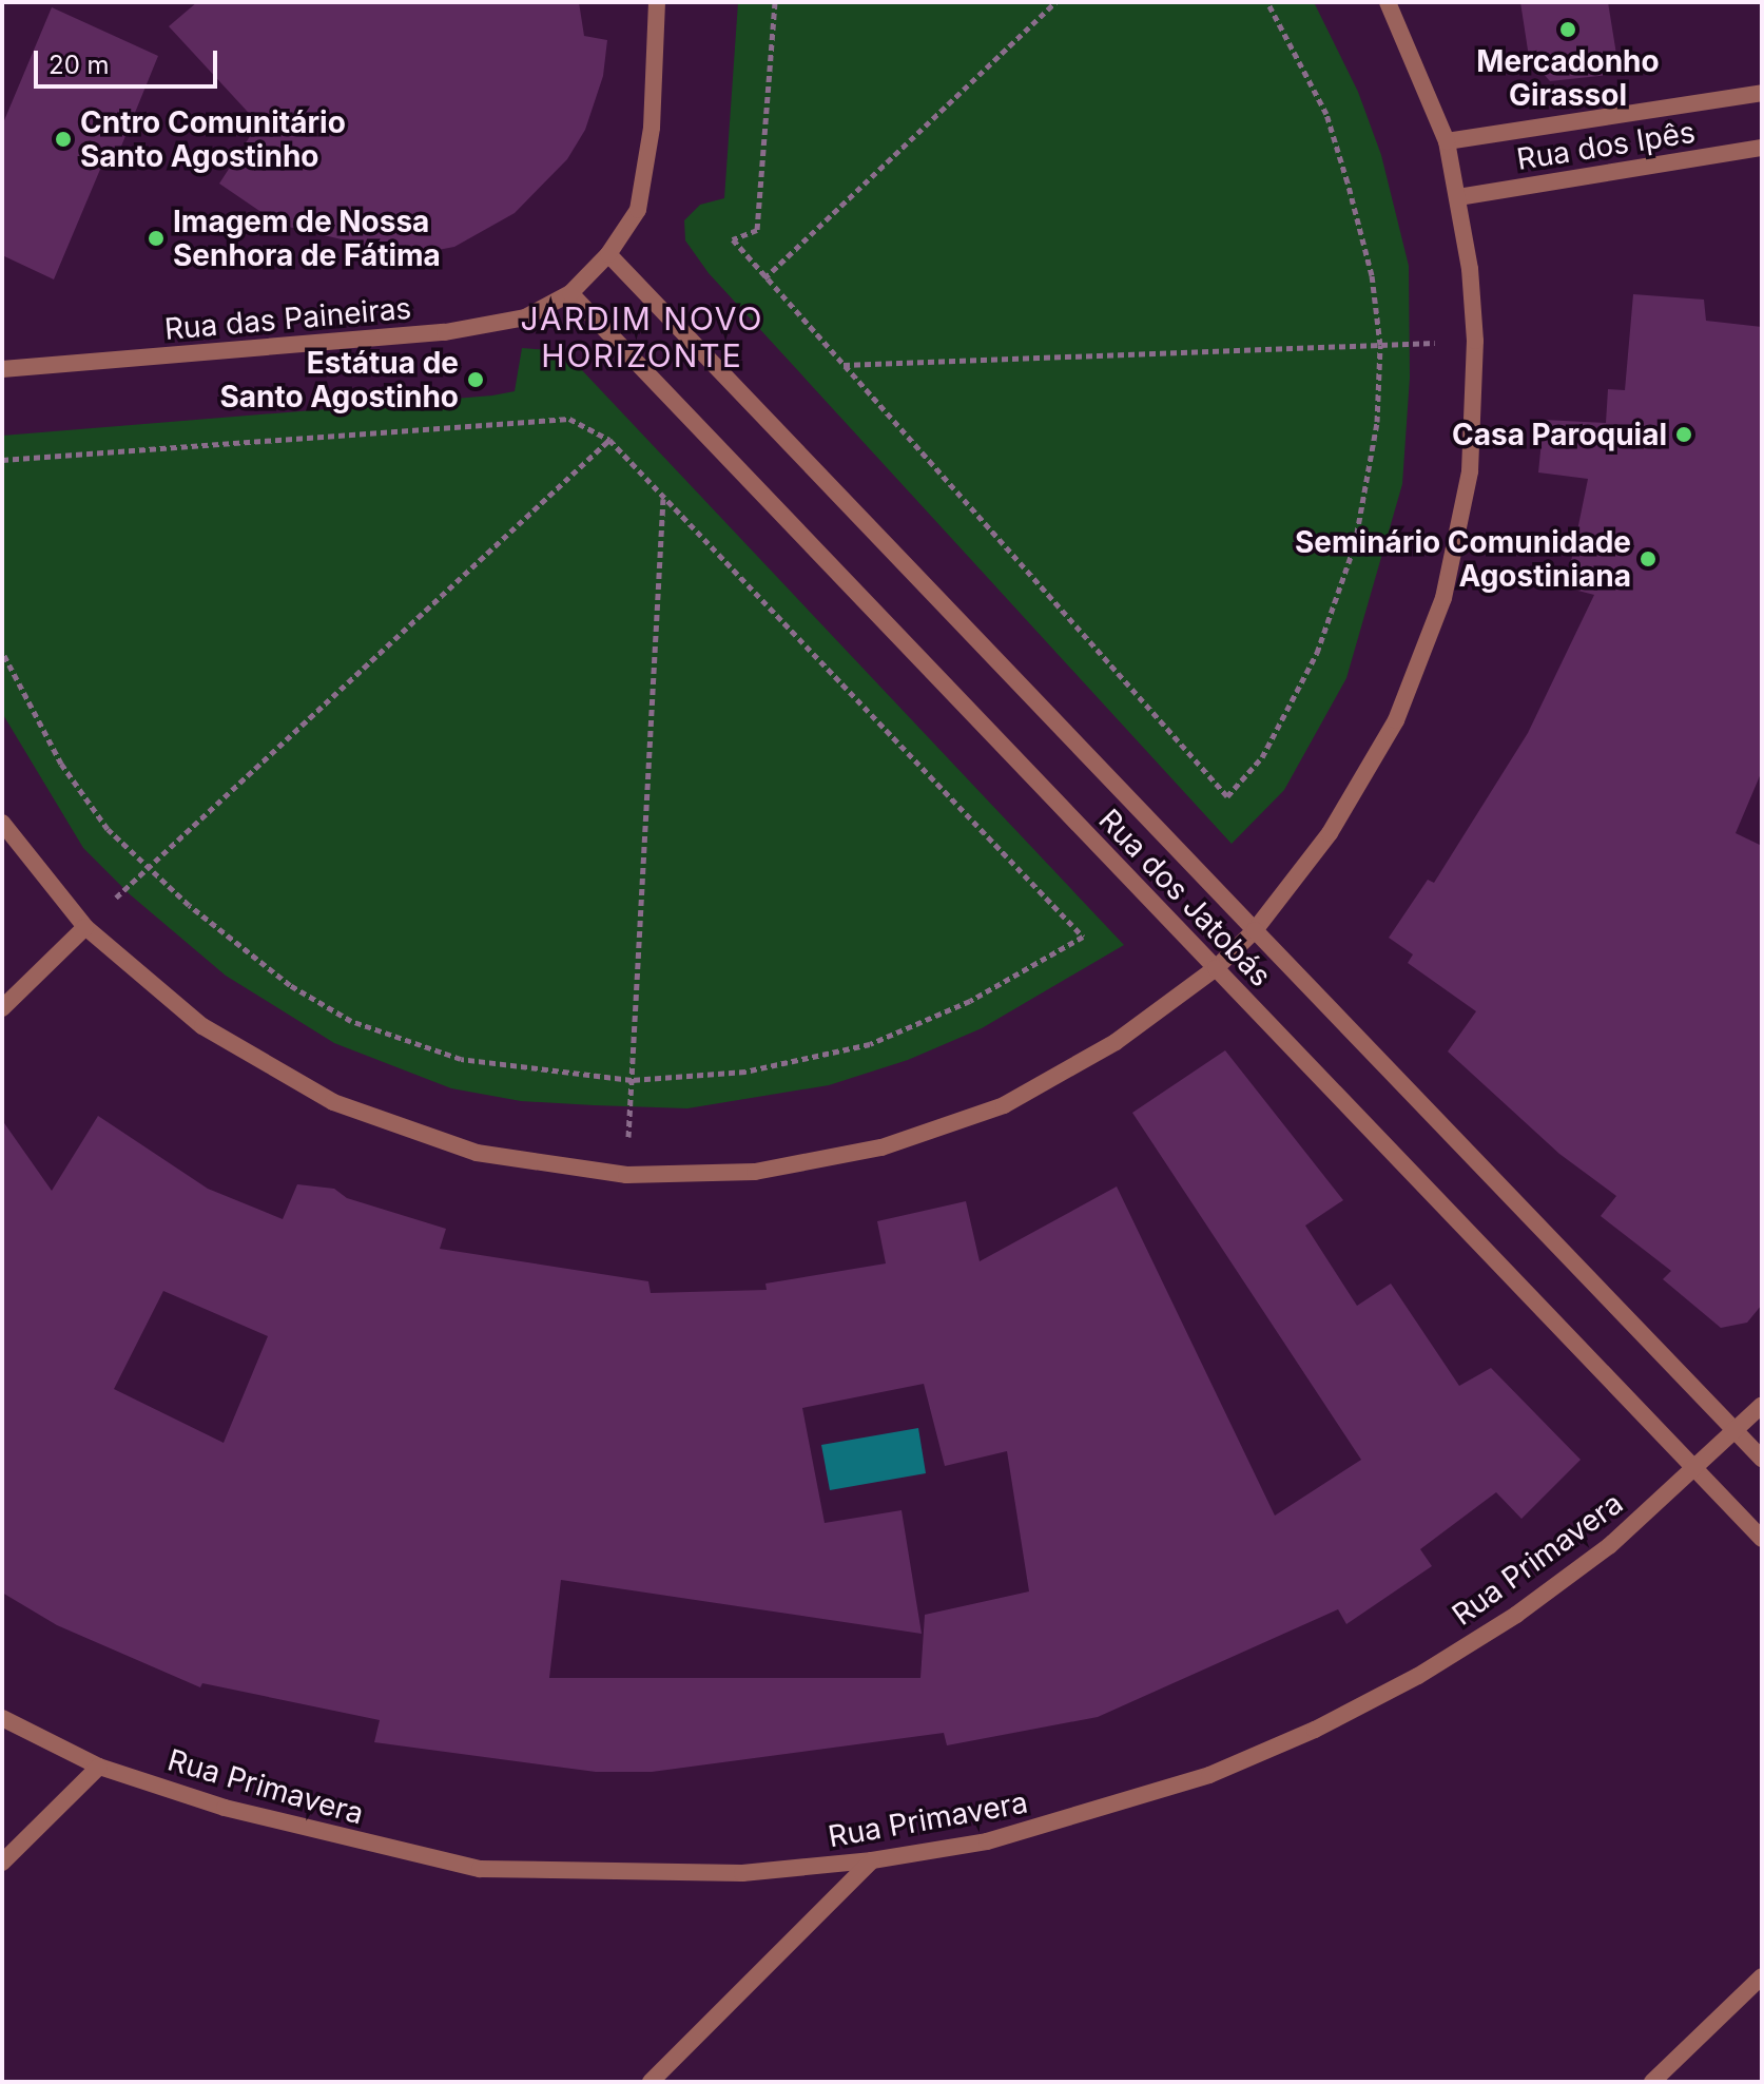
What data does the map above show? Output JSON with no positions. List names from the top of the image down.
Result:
{
  "streets": {
    "street": [
      "Rua dos Ipês",
      "Rua das Paineiras",
      "Rua dos Jatobás",
      "Rua Primavera"
    ]
  },
  "crossings": [
    ["Rua das Paineiras", "Rua dos Jatobás"],
    ["Rua dos Jatobás", "Rua Primavera"]
  ],
  "districts": ["JARDIM NOVO HORIZONTE"],
  "places": [
    "Mercadonho Girassol",
    "Cntro Comunitário Santo Agostinho",
    "Imagem de Nossa Senhora de Fátima",
    "Estátua de Santo Agostinho",
    "Casa Paroquial",
    "Seminário Comunidade Agostiniana"
  ],
  "scale_bar": "20 m"
}
